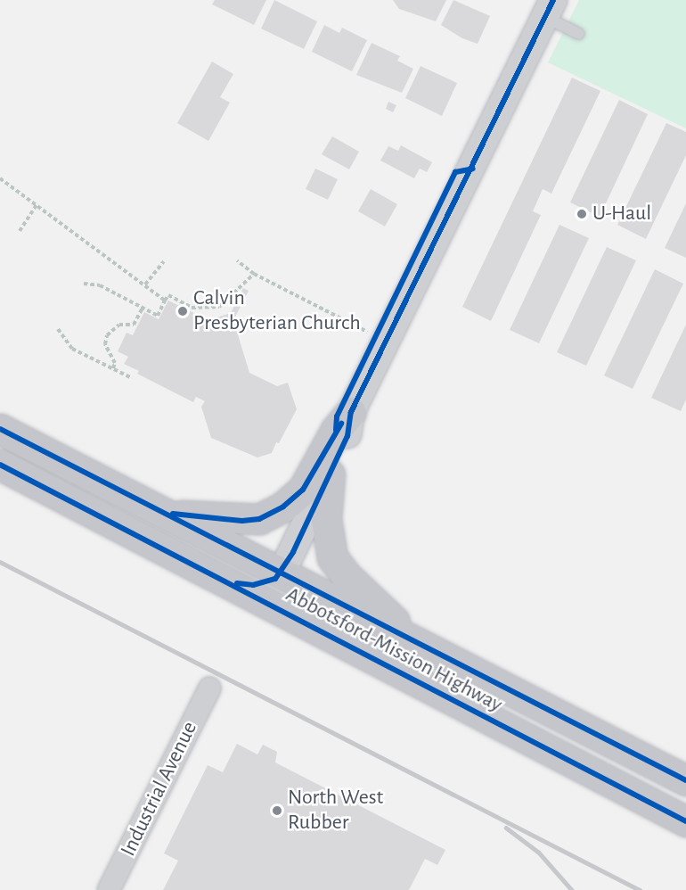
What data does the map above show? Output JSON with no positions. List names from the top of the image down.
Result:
{
  "streets": {
    "highway": ["Abbotsford-Mission Highway"],
    "street": ["Industrial Avenue"]
  },
  "places": ["U-Haul", "Calvin Presbyterian Church", "North West Rubber"]
}
